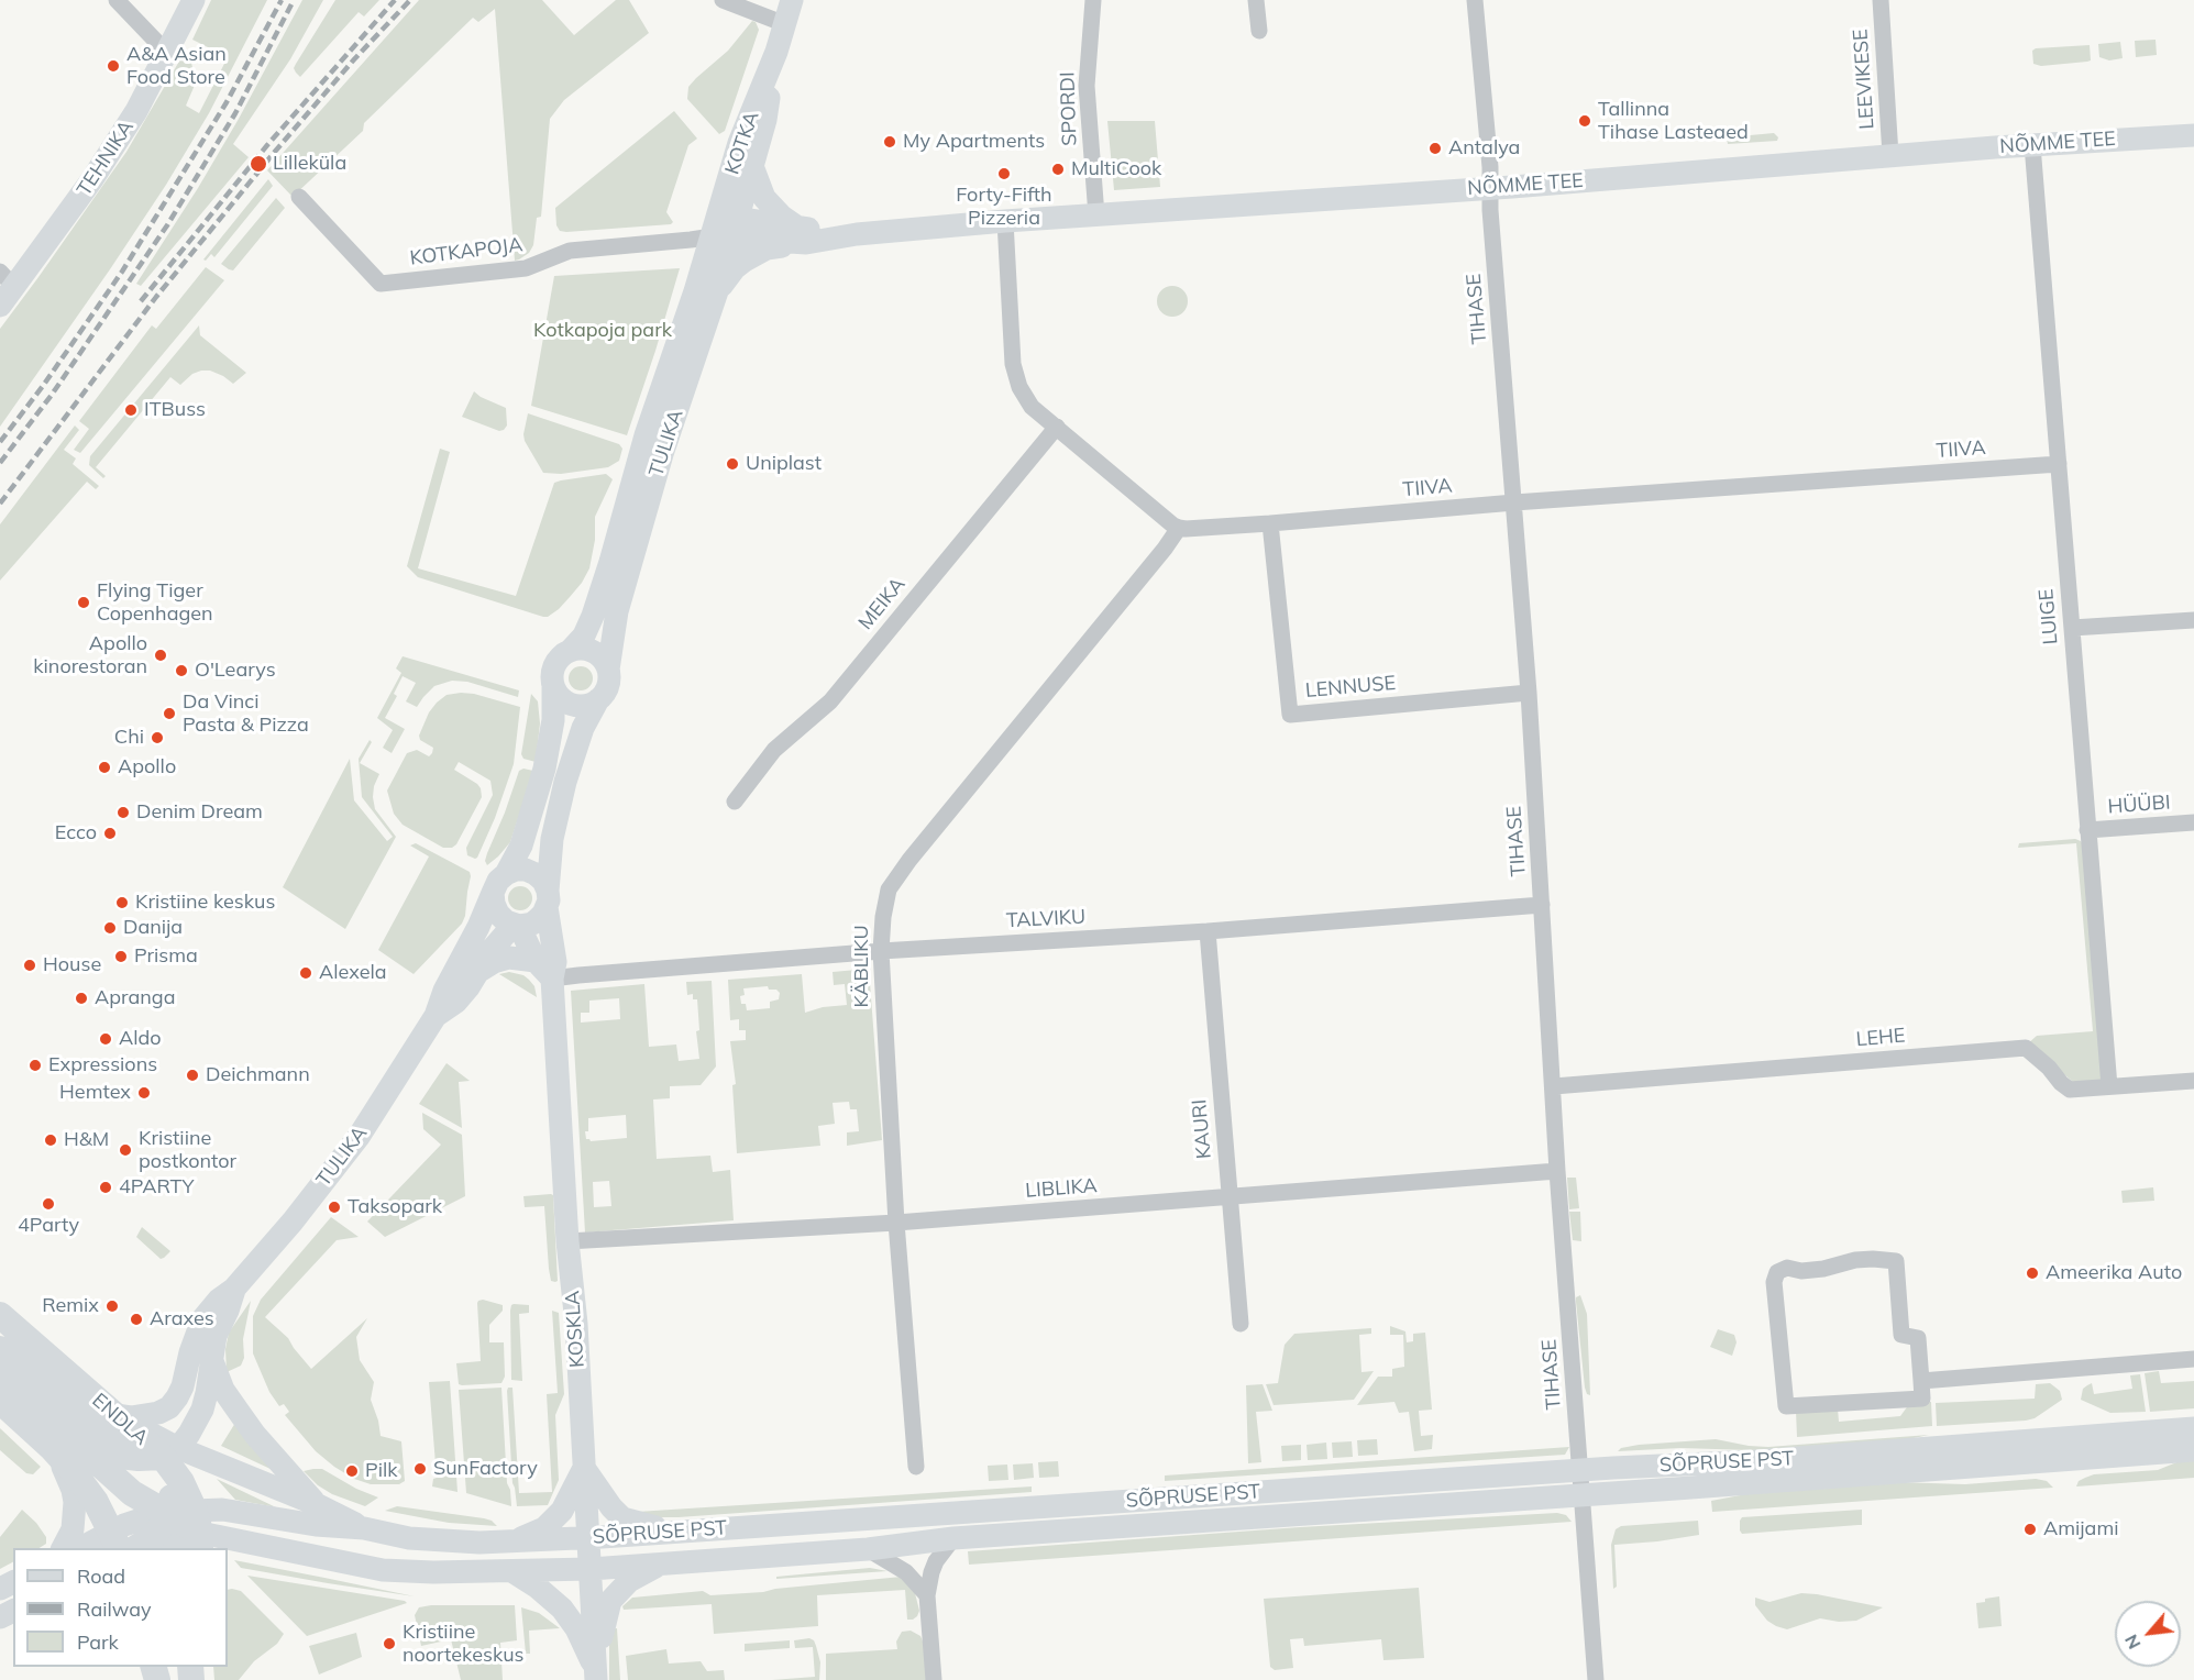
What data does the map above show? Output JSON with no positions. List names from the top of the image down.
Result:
{
  "streets": {
    "main road": [
      "KOTKA",
      "NÕMME TEE",
      "TEHNIKA",
      "TULIKA",
      "KOSKLA",
      "ENDLA",
      "SÕPRUSE PST"
    ],
    "street": [
      "LEEVIKESE",
      "SPORDI",
      "KOTKAPOJA",
      "TIHASE",
      "TIIVA",
      "MEIKA",
      "LUIGE",
      "LENNUSE",
      "HÜÜBI",
      "TALVIKU",
      "KÄBLIKU",
      "LEHE",
      "KAURI",
      "LIBLIKA"
    ]
  },
  "crossings": [
    ["LEEVIKESE", "NÕMME TEE"],
    ["SPORDI", "NÕMME TEE"],
    ["KOTKA", "NÕMME TEE"],
    ["KOTKA", "KOTKAPOJA"],
    ["KOTKA", "TULIKA"],
    ["NÕMME TEE", "KOTKAPOJA"],
    ["NÕMME TEE", "TIHASE"],
    ["NÕMME TEE", "TULIKA"],
    ["NÕMME TEE", "LUIGE"],
    ["KOTKAPOJA", "TULIKA"],
    ["TIHASE", "TIIVA"],
    ["TIHASE", "LENNUSE"],
    ["TIHASE", "TALVIKU"],
    ["TIHASE", "LEHE"],
    ["TIHASE", "LIBLIKA"],
    ["TIHASE", "SÕPRUSE PST"],
    ["TULIKA", "KOSKLA"],
    ["TULIKA", "ENDLA"],
    ["TIIVA", "LUIGE"],
    ["TIIVA", "LENNUSE"],
    ["TIIVA", "KÄBLIKU"],
    ["LUIGE", "HÜÜBI"],
    ["LUIGE", "LEHE"],
    ["TALVIKU", "KÄBLIKU"],
    ["TALVIKU", "KAURI"],
    ["TALVIKU", "KOSKLA"],
    ["KÄBLIKU", "LIBLIKA"],
    ["KAURI", "LIBLIKA"],
    ["LIBLIKA", "KOSKLA"],
    ["KOSKLA", "SÕPRUSE PST"],
    ["ENDLA", "SÕPRUSE PST"]
  ],
  "parks": ["Kotkapoja park"],
  "places": [
    "A&A Asian Food Store",
    "Tallinna Tihase Lasteaed",
    "My Apartments",
    "Antalya",
    "Lilleküla",
    "MultiCook",
    "Forty-Fifth Pizzeria",
    "ITBuss",
    "Uniplast",
    "Flying Tiger Copenhagen",
    "Apollo kinorestoran",
    "O'Learys",
    "Da Vinci Pasta & Pizza",
    "Chi",
    "Apollo",
    "Denim Dream",
    "Ecco",
    "Kristiine keskus",
    "Danija",
    "Prisma",
    "House",
    "Alexela",
    "Apranga",
    "Aldo",
    "Expressions",
    "Deichmann",
    "Hemtex",
    "H&M",
    "Kristiine postkontor",
    "4PARTY",
    "4Party",
    "Taksopark",
    "Ameerika Auto",
    "Remix",
    "Araxes",
    "SunFactory",
    "Pilk",
    "Amijami",
    "Kristiine noortekeskus"
  ],
  "legend": ["Road", "Railway", "Park"],
  "north": "bottom left"
}
